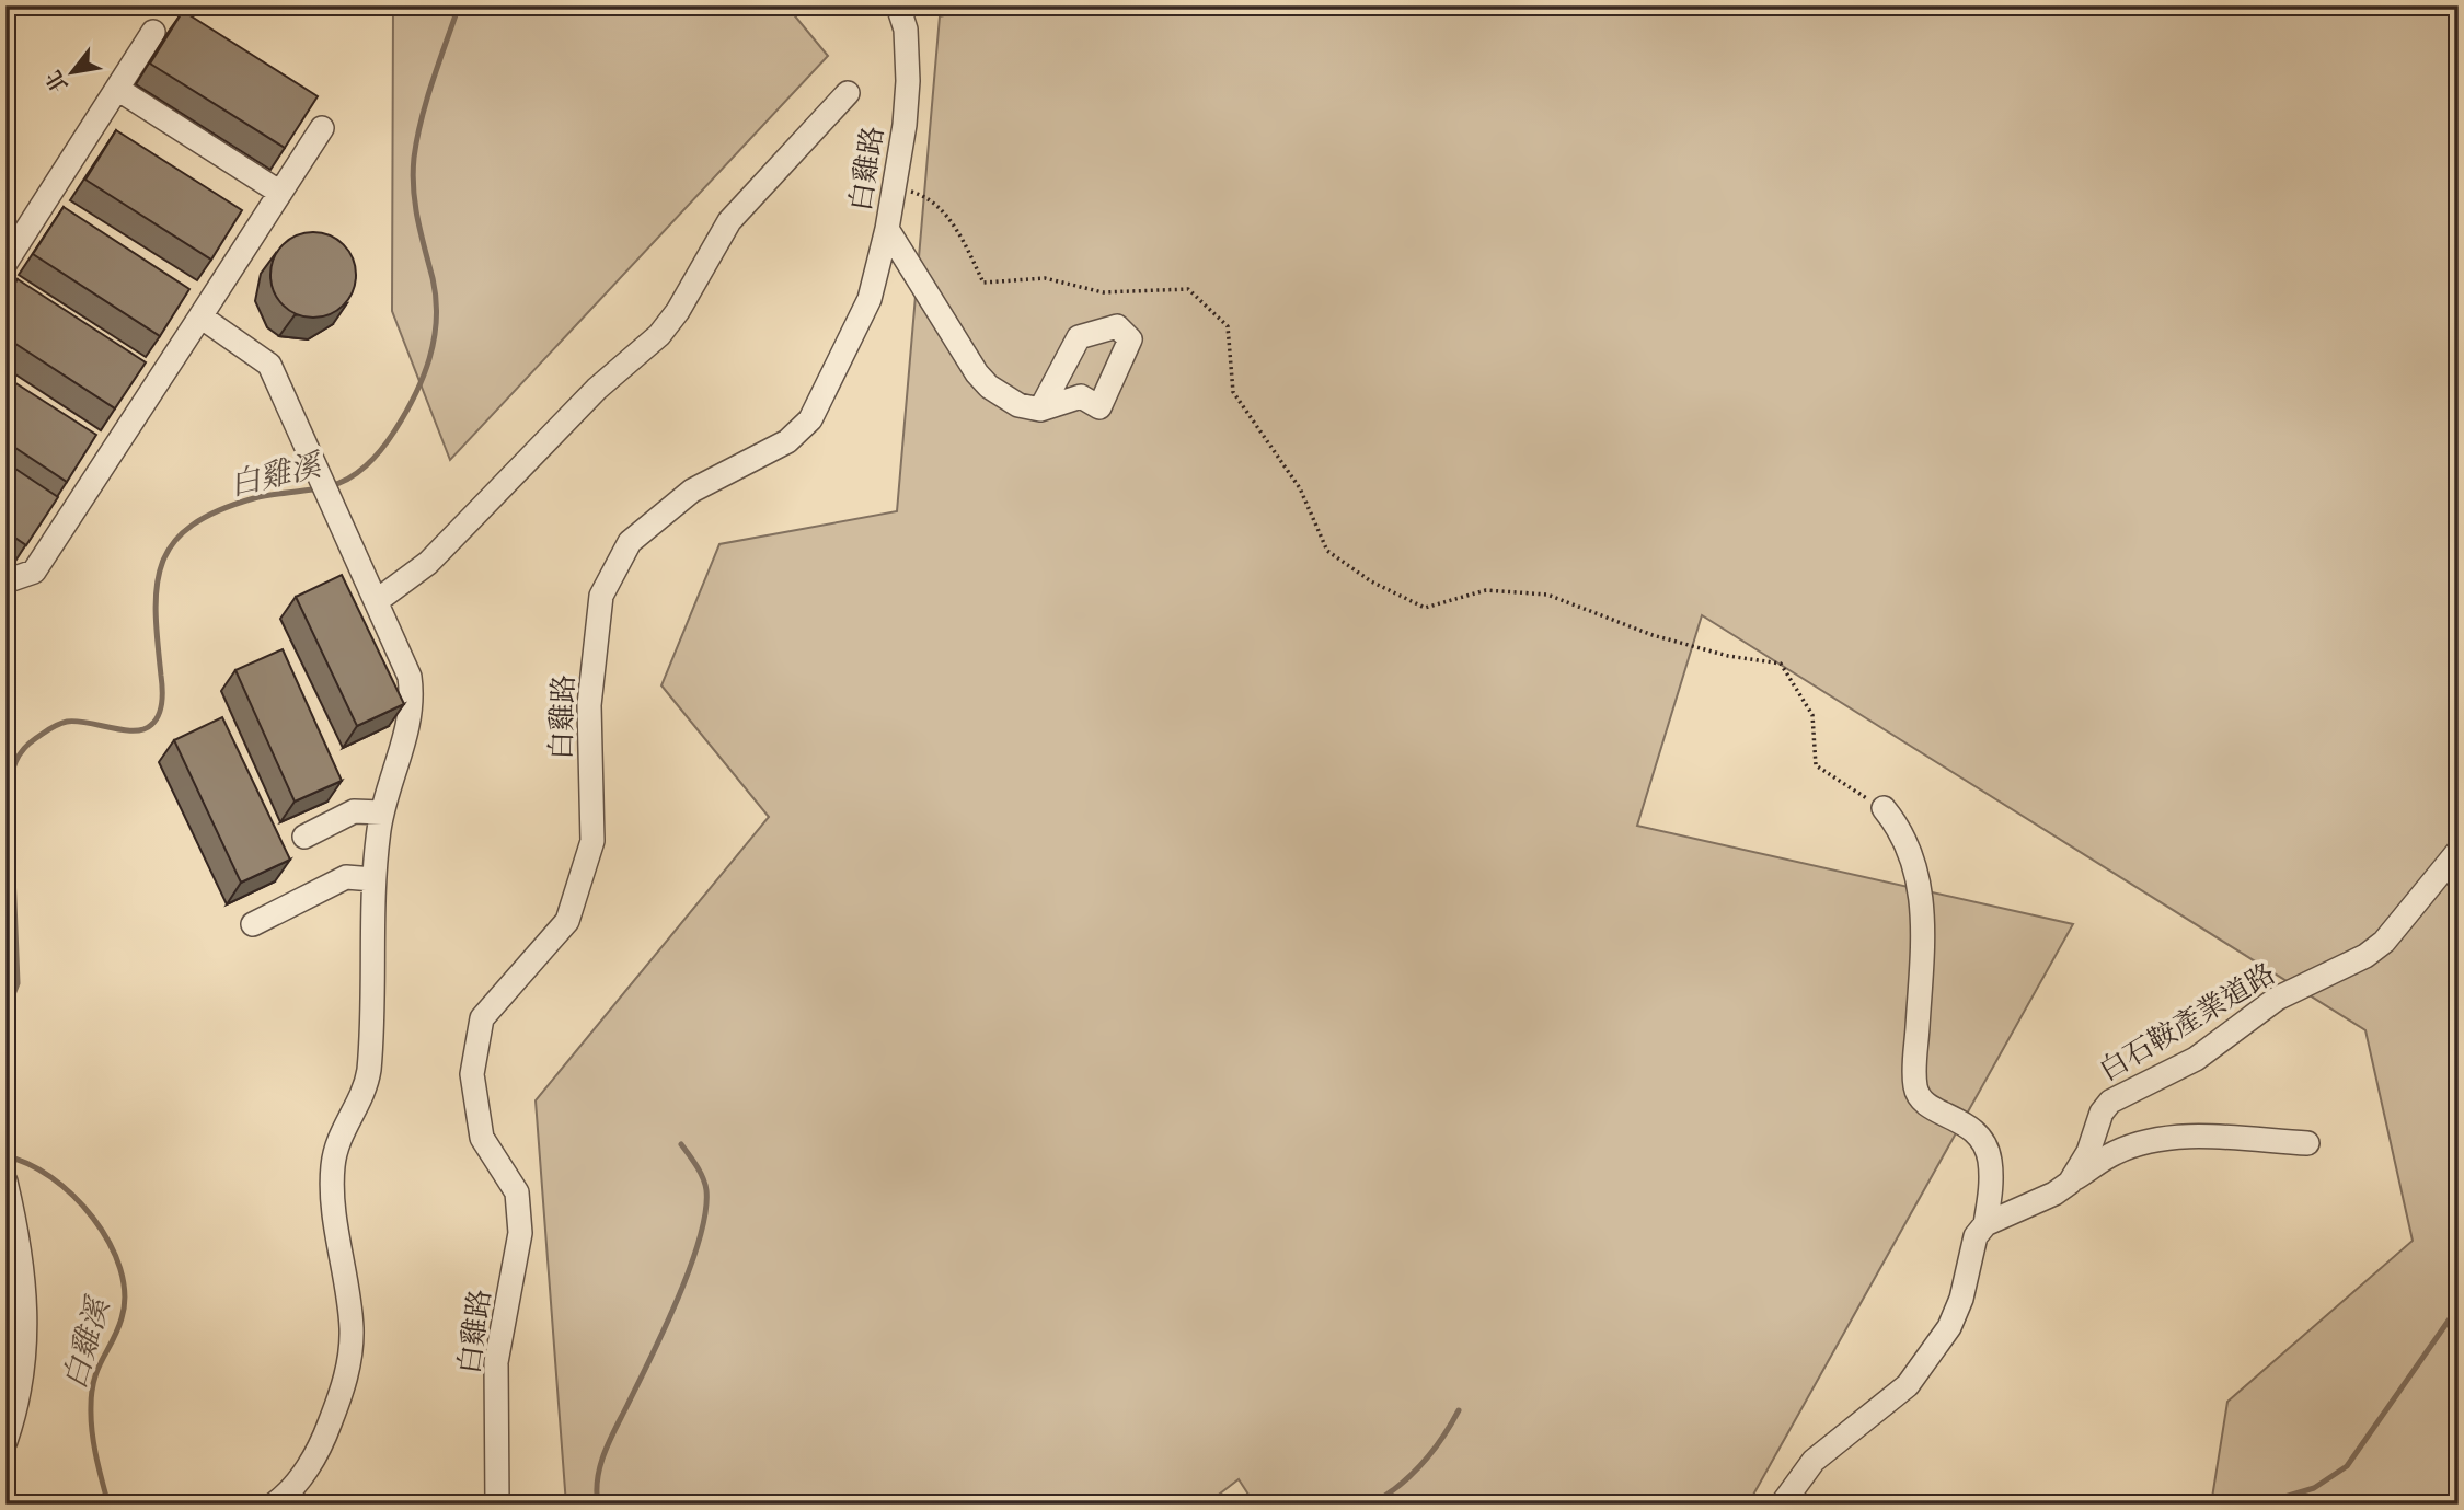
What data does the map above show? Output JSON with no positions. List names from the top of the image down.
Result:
{
  "streets": {
    "street": ["白雞路", "白石鞍產業道路"]
  },
  "water": ["白雞溪"],
  "north": "bottom left"
}
